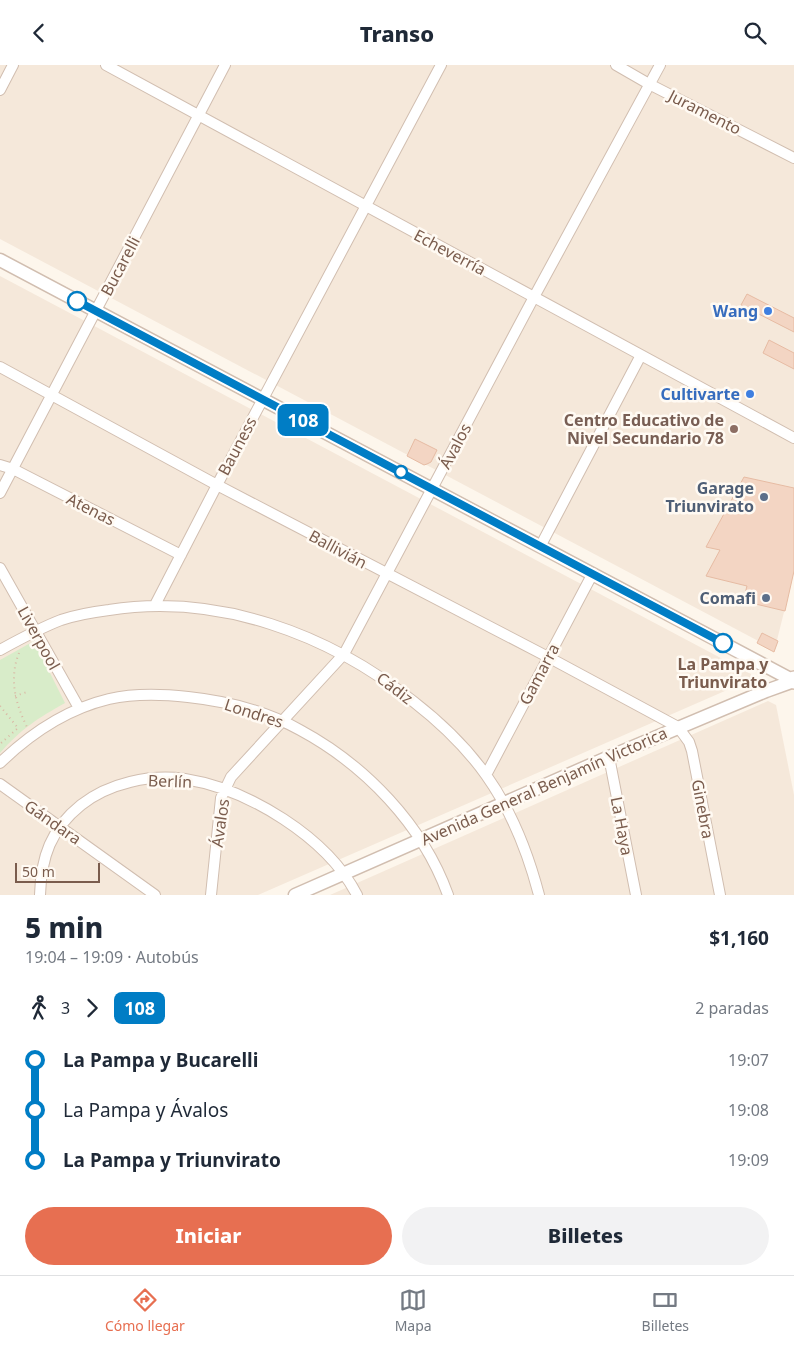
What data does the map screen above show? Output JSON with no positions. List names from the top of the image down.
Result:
{
  "streets": {
    "street": [
      "Juramento",
      "Echeverría",
      "Bucarelli",
      "Bauness",
      "Ávalos",
      "Atenas",
      "Ballivián",
      "Liverpool",
      "Gamarra",
      "Cádiz",
      "Londres",
      "Berlín",
      "Avenida General Benjamín Victorica",
      "Ginebra",
      "Gándara",
      "La Haya"
    ]
  },
  "crossings": [
    ["Juramento", "Ávalos"],
    ["Echeverría", "Bucarelli"],
    ["Echeverría", "Bauness"],
    ["Echeverría", "Ávalos"],
    ["Bucarelli", "Atenas"],
    ["Bucarelli", "Ballivián"],
    ["Bauness", "Atenas"],
    ["Bauness", "Ballivián"],
    ["Bauness", "Cádiz"],
    ["Ávalos", "Ballivián"],
    ["Ávalos", "Cádiz"],
    ["Ávalos", "Londres"],
    ["Ávalos", "Berlín"],
    ["Ballivián", "Gamarra"],
    ["Ballivián", "Avenida General Benjamín Victorica"],
    ["Ballivián", "Ginebra"],
    ["Liverpool", "Londres"],
    ["Gamarra", "Cádiz"],
    ["Cádiz", "Avenida General Benjamín Victorica"],
    ["Londres", "Avenida General Benjamín Victorica"],
    ["Berlín", "Avenida General Benjamín Victorica"],
    ["Berlín", "Gándara"],
    ["Avenida General Benjamín Victorica", "Ginebra"],
    ["Avenida General Benjamín Victorica", "La Haya"]
  ],
  "places": [
    "Wang",
    "Cultivarte",
    "Centro Educativo de Nivel Secundario 78",
    "Garage Triunvirato",
    "Comafi",
    "La Pampa y Triunvirato"
  ],
  "lines": ["bus line 108"],
  "scale_bar": "50 m",
  "page": {
    "header": "Transo",
    "on_map": "108",
    "scale": "50 m",
    "heading": ["5 min", "19:04 – 19:09 · Autobús", "$1,160"],
    "legs": ["3", "108", "2 paradas"],
    "list": [
      {
        "name": "La Pampa y Bucarelli",
        "value": "19:07"
      },
      {
        "name": "La Pampa y Ávalos",
        "value": "19:08"
      },
      {
        "name": "La Pampa y Triunvirato",
        "value": "19:09"
      }
    ],
    "buttons": ["Iniciar", "Billetes"],
    "tabs": ["Cómo llegar", "Mapa", "Billetes"]
  }
}
